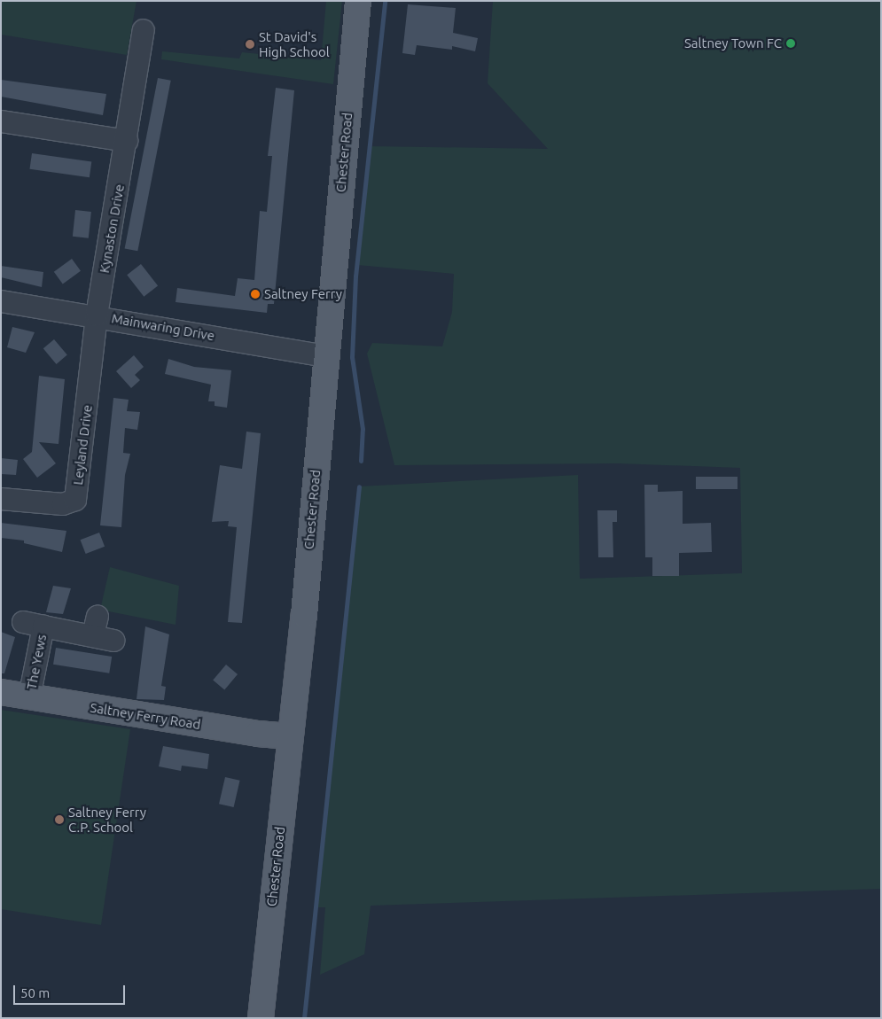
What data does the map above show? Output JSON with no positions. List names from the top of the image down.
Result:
{
  "streets": {
    "main road": ["Chester Road", "Saltney Ferry Road"],
    "street": [
      "Kynaston Drive",
      "Mainwaring Drive",
      "Leyland Drive",
      "The Yews"
    ]
  },
  "crossings": [
    ["Chester Road", "Mainwaring Drive"],
    ["Chester Road", "Saltney Ferry Road"],
    ["Kynaston Drive", "Mainwaring Drive"],
    ["Kynaston Drive", "Leyland Drive"],
    ["Mainwaring Drive", "Leyland Drive"],
    ["The Yews", "Saltney Ferry Road"]
  ],
  "places": [
    "Saltney Town FC",
    "St David's High School",
    "Saltney Ferry",
    "Saltney Ferry C.P. School"
  ],
  "scale_bar": "50 m"
}
